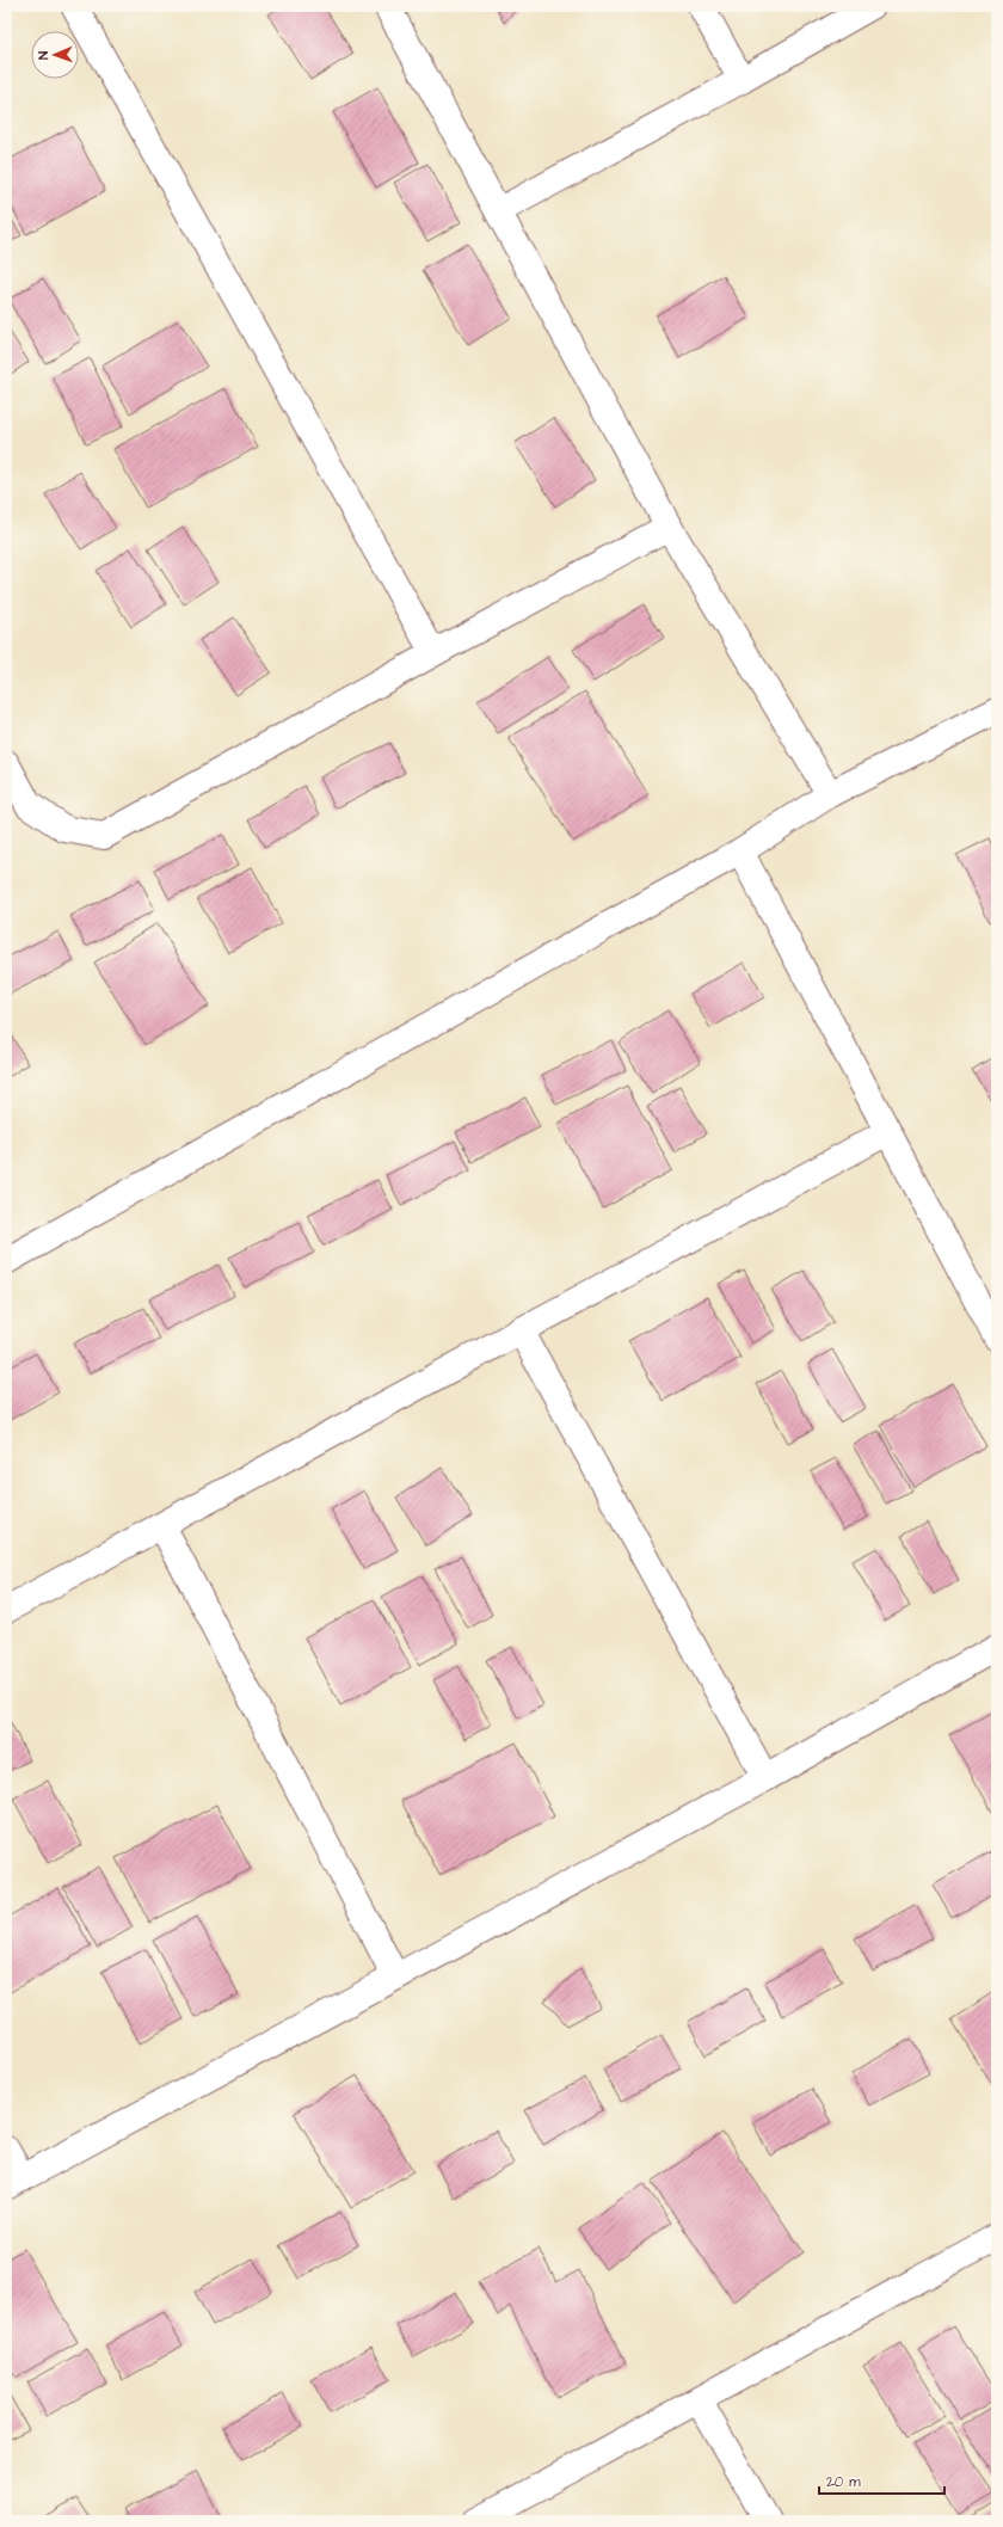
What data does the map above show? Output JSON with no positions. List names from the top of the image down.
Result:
{
  "scale_bar": "20 m",
  "north": "left"
}
